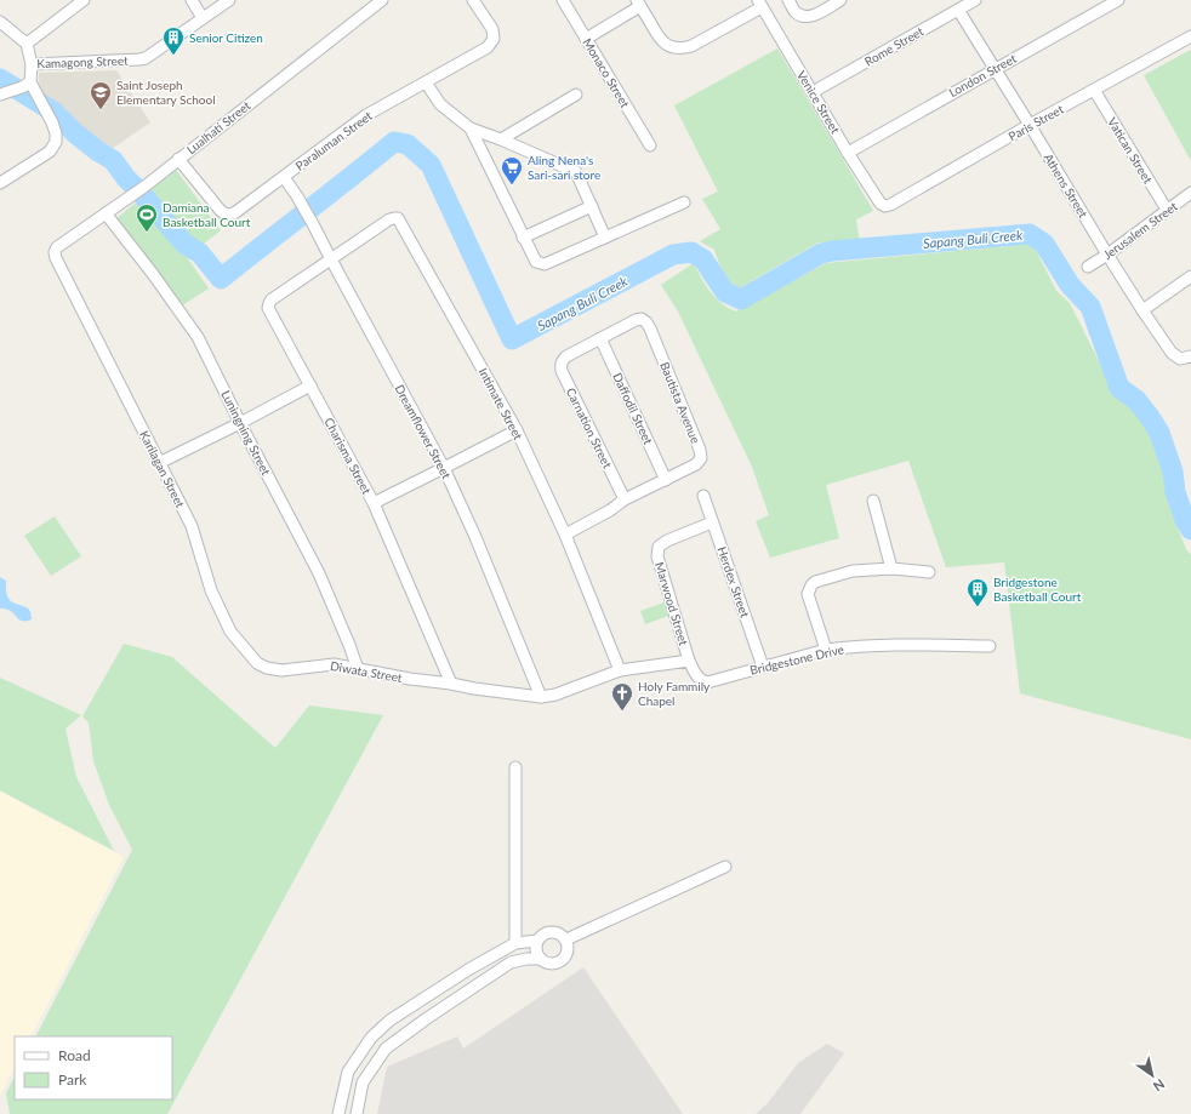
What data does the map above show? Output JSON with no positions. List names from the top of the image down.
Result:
{
  "streets": {
    "street": [
      "Rome Street",
      "Kamagong Street",
      "Monaco Street",
      "London Street",
      "Venice Street",
      "Paris Street",
      "Lualhati Street",
      "Paraluman Street",
      "Vatican Street",
      "Athens Street",
      "Jerusalem Street",
      "Bautista Avenue",
      "Intimate Street",
      "Daffodil Street",
      "Carnation Street",
      "Dreamflower Street",
      "Luningning Street",
      "Charisma Street",
      "Karilagan Street",
      "Herdex Street",
      "Marwood Street",
      "Bridgestone Drive",
      "Diwata Street"
    ]
  },
  "crossings": [
    ["Rome Street", "Venice Street"],
    ["Rome Street", "Athens Street"],
    ["London Street", "Venice Street"],
    ["London Street", "Athens Street"],
    ["Venice Street", "Paris Street"],
    ["Paris Street", "Vatican Street"],
    ["Paris Street", "Athens Street"],
    ["Lualhati Street", "Paraluman Street"],
    ["Lualhati Street", "Luningning Street"],
    ["Lualhati Street", "Karilagan Street"],
    ["Paraluman Street", "Dreamflower Street"],
    ["Vatican Street", "Jerusalem Street"],
    ["Athens Street", "Jerusalem Street"],
    ["Bautista Avenue", "Intimate Street"],
    ["Bautista Avenue", "Daffodil Street"],
    ["Bautista Avenue", "Carnation Street"],
    ["Intimate Street", "Dreamflower Street"],
    ["Intimate Street", "Charisma Street"],
    ["Daffodil Street", "Carnation Street"],
    ["Dreamflower Street", "Charisma Street"],
    ["Dreamflower Street", "Diwata Street"],
    ["Luningning Street", "Diwata Street"],
    ["Charisma Street", "Diwata Street"],
    ["Karilagan Street", "Diwata Street"],
    ["Herdex Street", "Marwood Street"],
    ["Herdex Street", "Bridgestone Drive"],
    ["Marwood Street", "Bridgestone Drive"]
  ],
  "water": ["Sapang Buli Creek"],
  "places": {
    "building": ["Senior Citizen", "Bridgestone Basketball Court"],
    "school or university": ["Saint Joseph Elementary School"],
    "supermarket": ["Aling Nena's Sari-sari store"],
    "sports": ["Damiana Basketball Court"],
    "church": ["Holy Fammily Chapel"]
  },
  "legend": ["Road", "Park"],
  "north": "bottom right"
}
